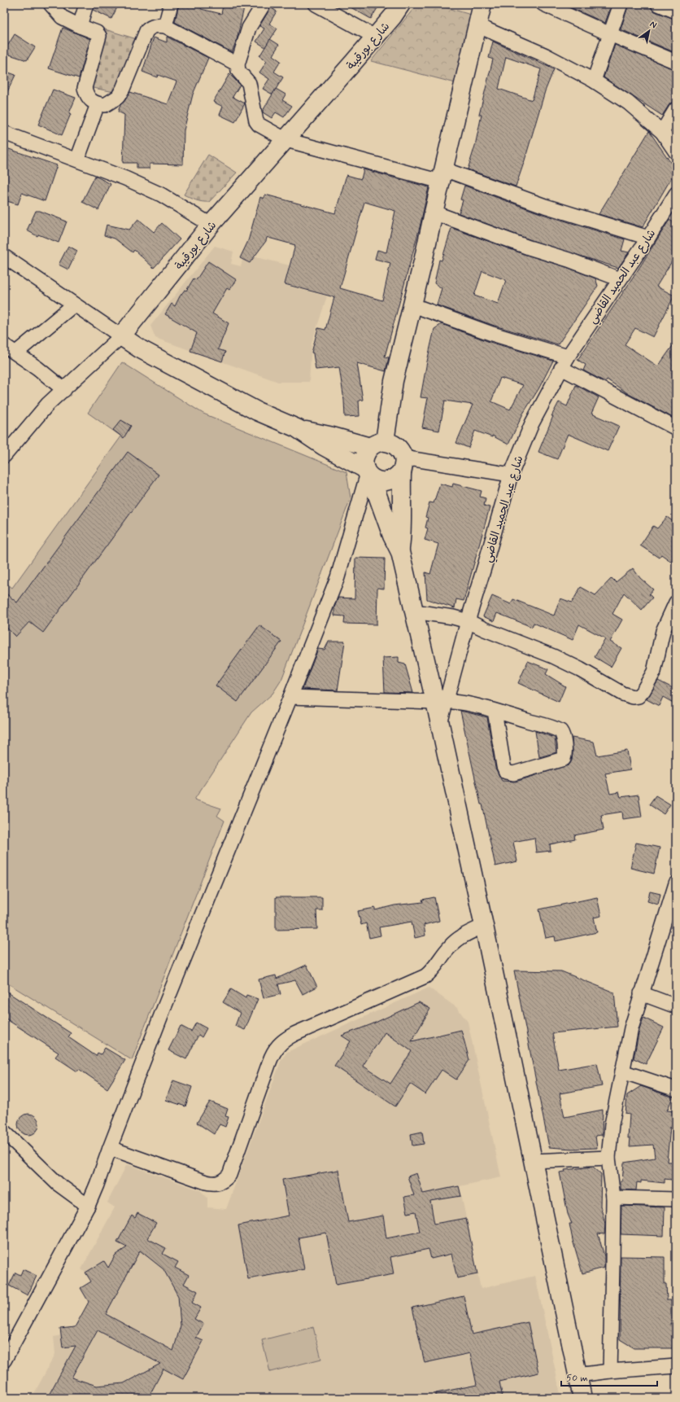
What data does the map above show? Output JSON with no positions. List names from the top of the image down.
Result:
{
  "streets": {
    "main road": ["شارع بورقيبة"],
    "street": ["شارع عبد الحميد القاضي"]
  },
  "scale_bar": "50 m",
  "north": "top right"
}
